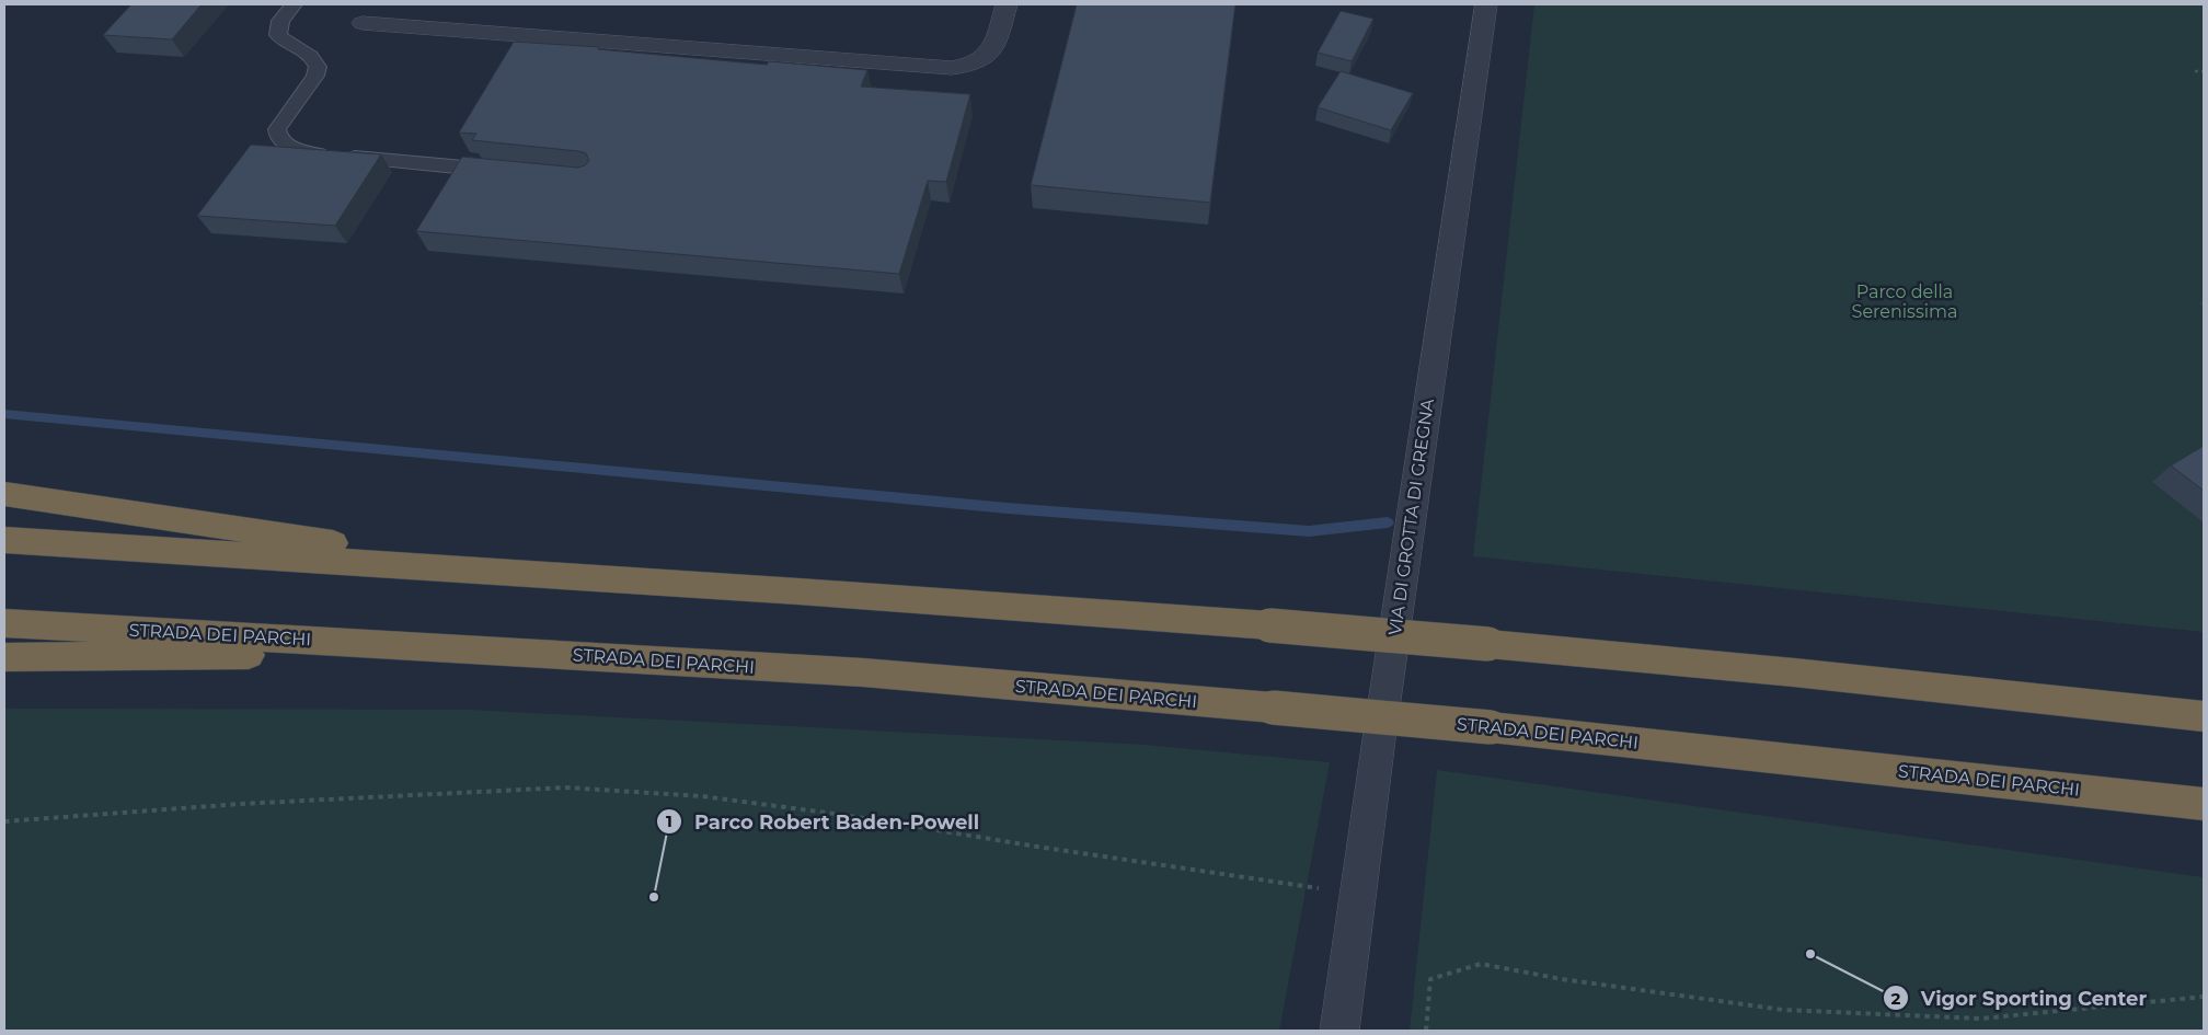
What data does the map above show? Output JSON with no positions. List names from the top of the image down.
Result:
{
  "streets": {
    "highway": ["STRADA DEI PARCHI"],
    "street": ["VIA DI GROTTA DI GREGNA"]
  },
  "parks": ["Parco della Serenissima"],
  "places": ["Parco Robert Baden-Powell", "Vigor Sporting Center"]
}
